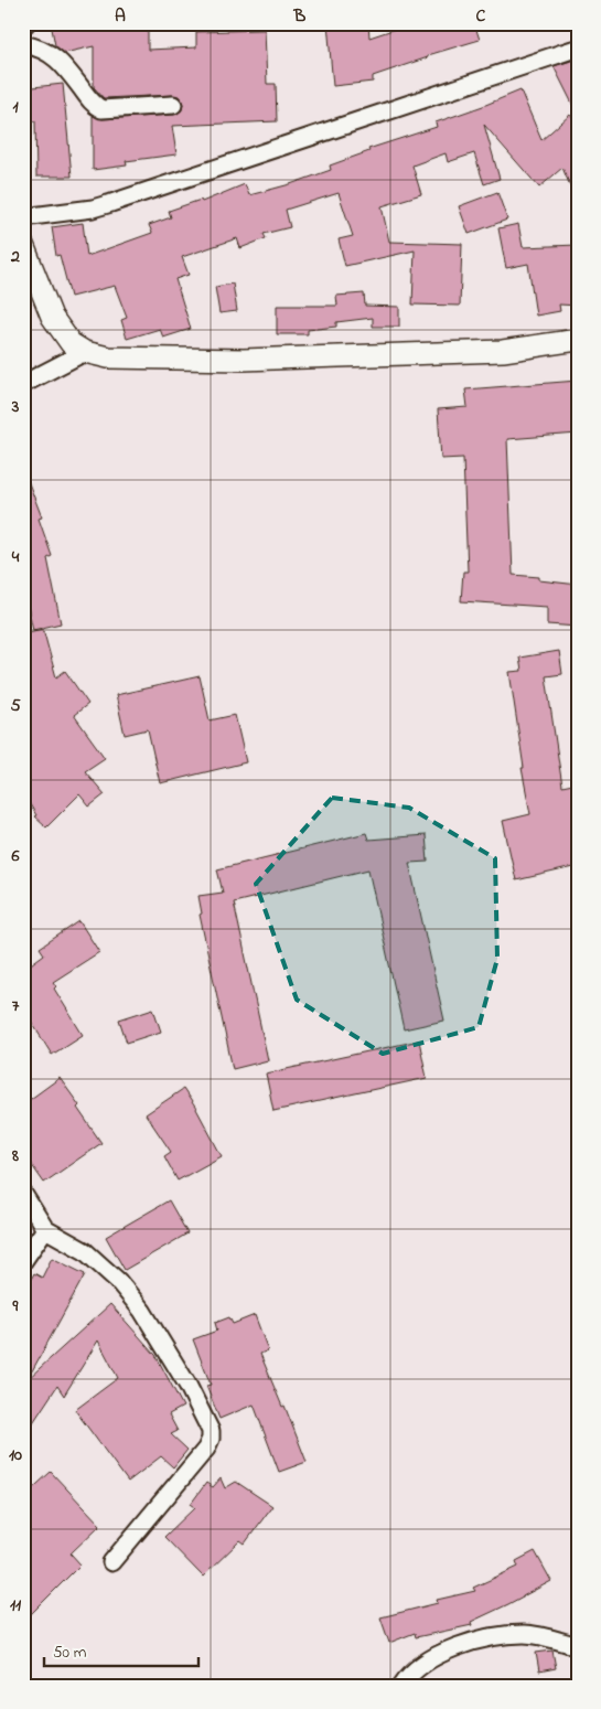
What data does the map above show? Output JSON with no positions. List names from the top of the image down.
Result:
{
  "scale_bar": "50 m",
  "grid": {
    "columns": ["A", "B", "C"],
    "rows": [
      "1",
      "2",
      "3",
      "4",
      "5",
      "6",
      "7",
      "8",
      "9",
      "10",
      "11"
    ]
  }
}
